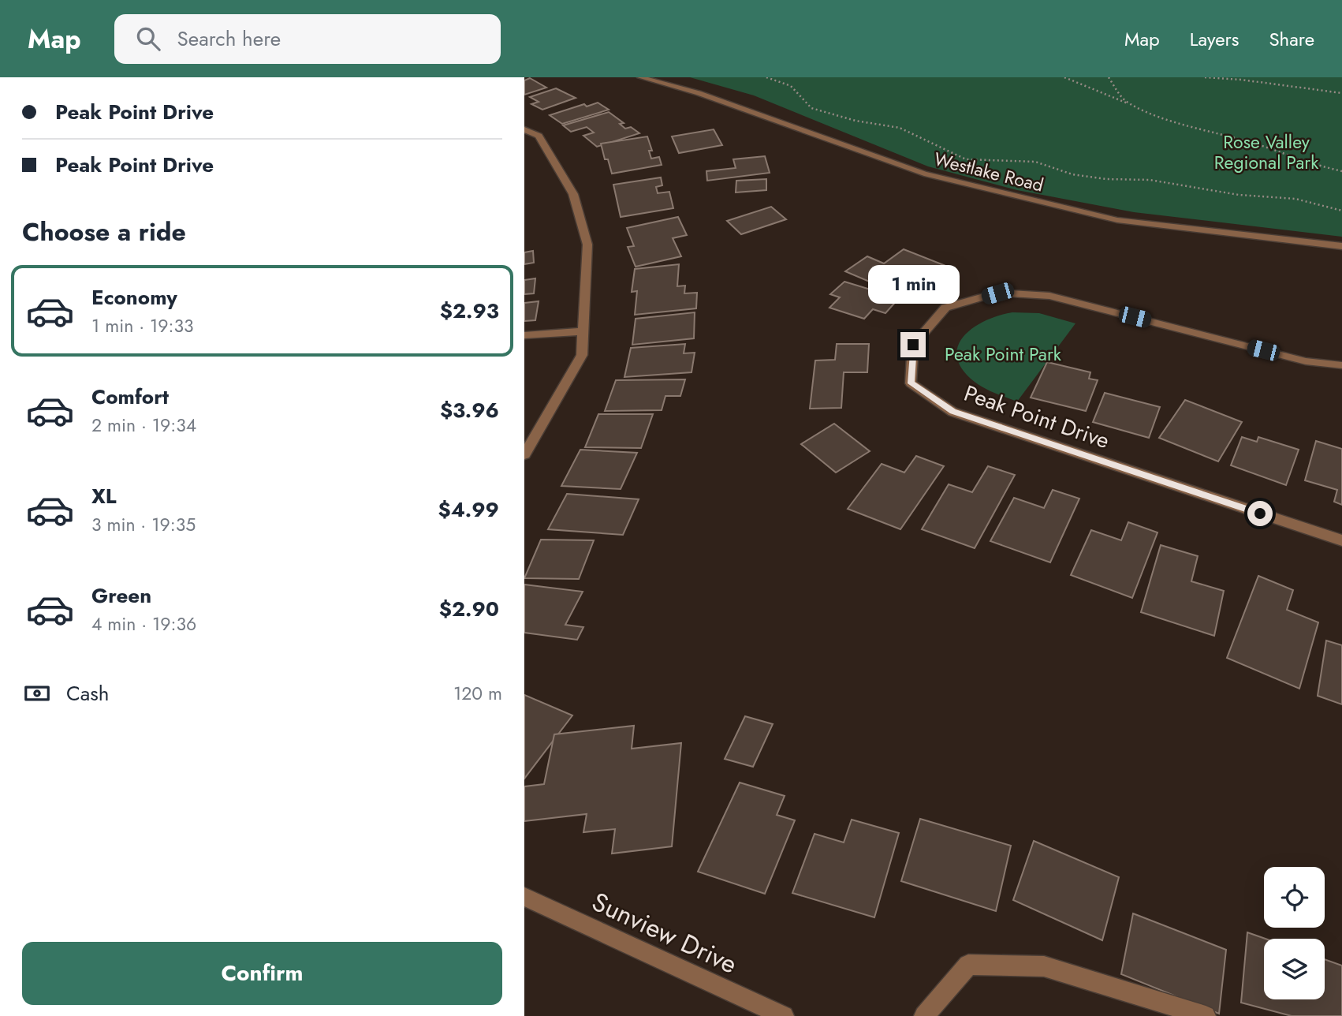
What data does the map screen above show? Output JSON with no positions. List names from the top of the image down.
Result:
{
  "streets": {
    "street": ["Westlake Road", "Peak Point Drive", "Sunview Drive"]
  },
  "parks": ["Rose Valley Regional Park", "Peak Point Park"],
  "page": {
    "header": "Map",
    "search": "Search here",
    "nav": ["Map", "Layers", "Share"],
    "banner": ["Peak Point Drive", "Peak Point Drive"],
    "heading": "Choose a ride",
    "list": [
      {
        "name": "Economy",
        "note": "1 min · 19:33",
        "value": "$2.93"
      },
      {
        "name": "Comfort",
        "note": "2 min · 19:34",
        "value": "$3.96"
      },
      {
        "name": "XL",
        "note": "3 min · 19:35",
        "value": "$4.99"
      },
      {
        "name": "Green",
        "note": "4 min · 19:36",
        "value": "$2.90"
      }
    ],
    "bubble": "1 min",
    "pay": ["Cash", "120 m"],
    "buttons": "Confirm"
  }
}
